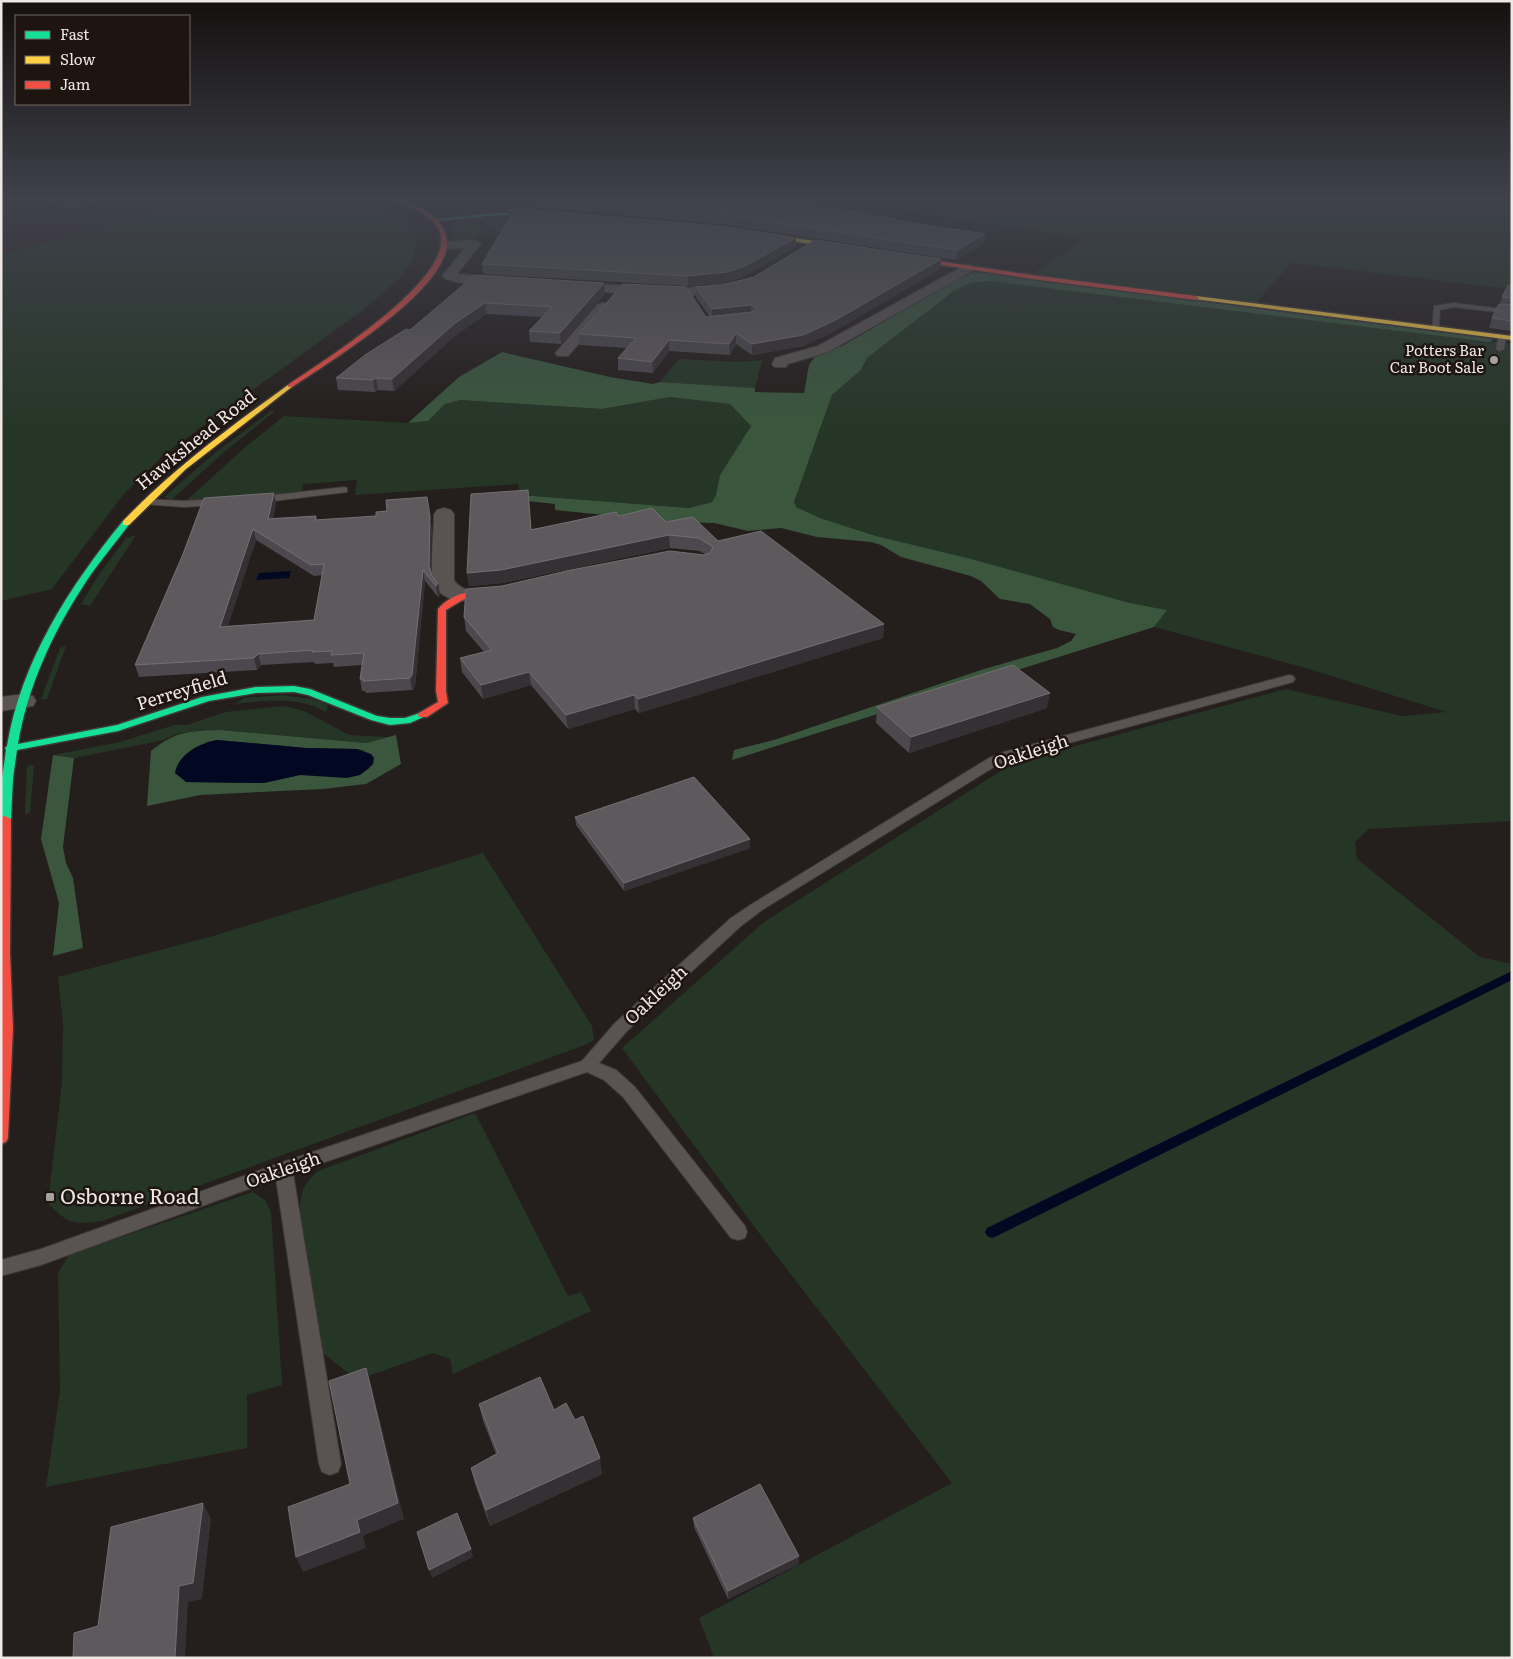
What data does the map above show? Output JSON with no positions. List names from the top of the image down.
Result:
{
  "streets": {
    "street": ["Hawkshead Road", "Perreyfield"],
    "lane": ["Oakleigh"]
  },
  "crossings": [
    ["Hawkshead Road", "Perreyfield"]
  ],
  "places": {
    "other": ["Potters Bar Car Boot Sale"],
    "transit": ["Osborne Road"]
  },
  "legend": ["Fast", "Slow", "Jam"]
}
